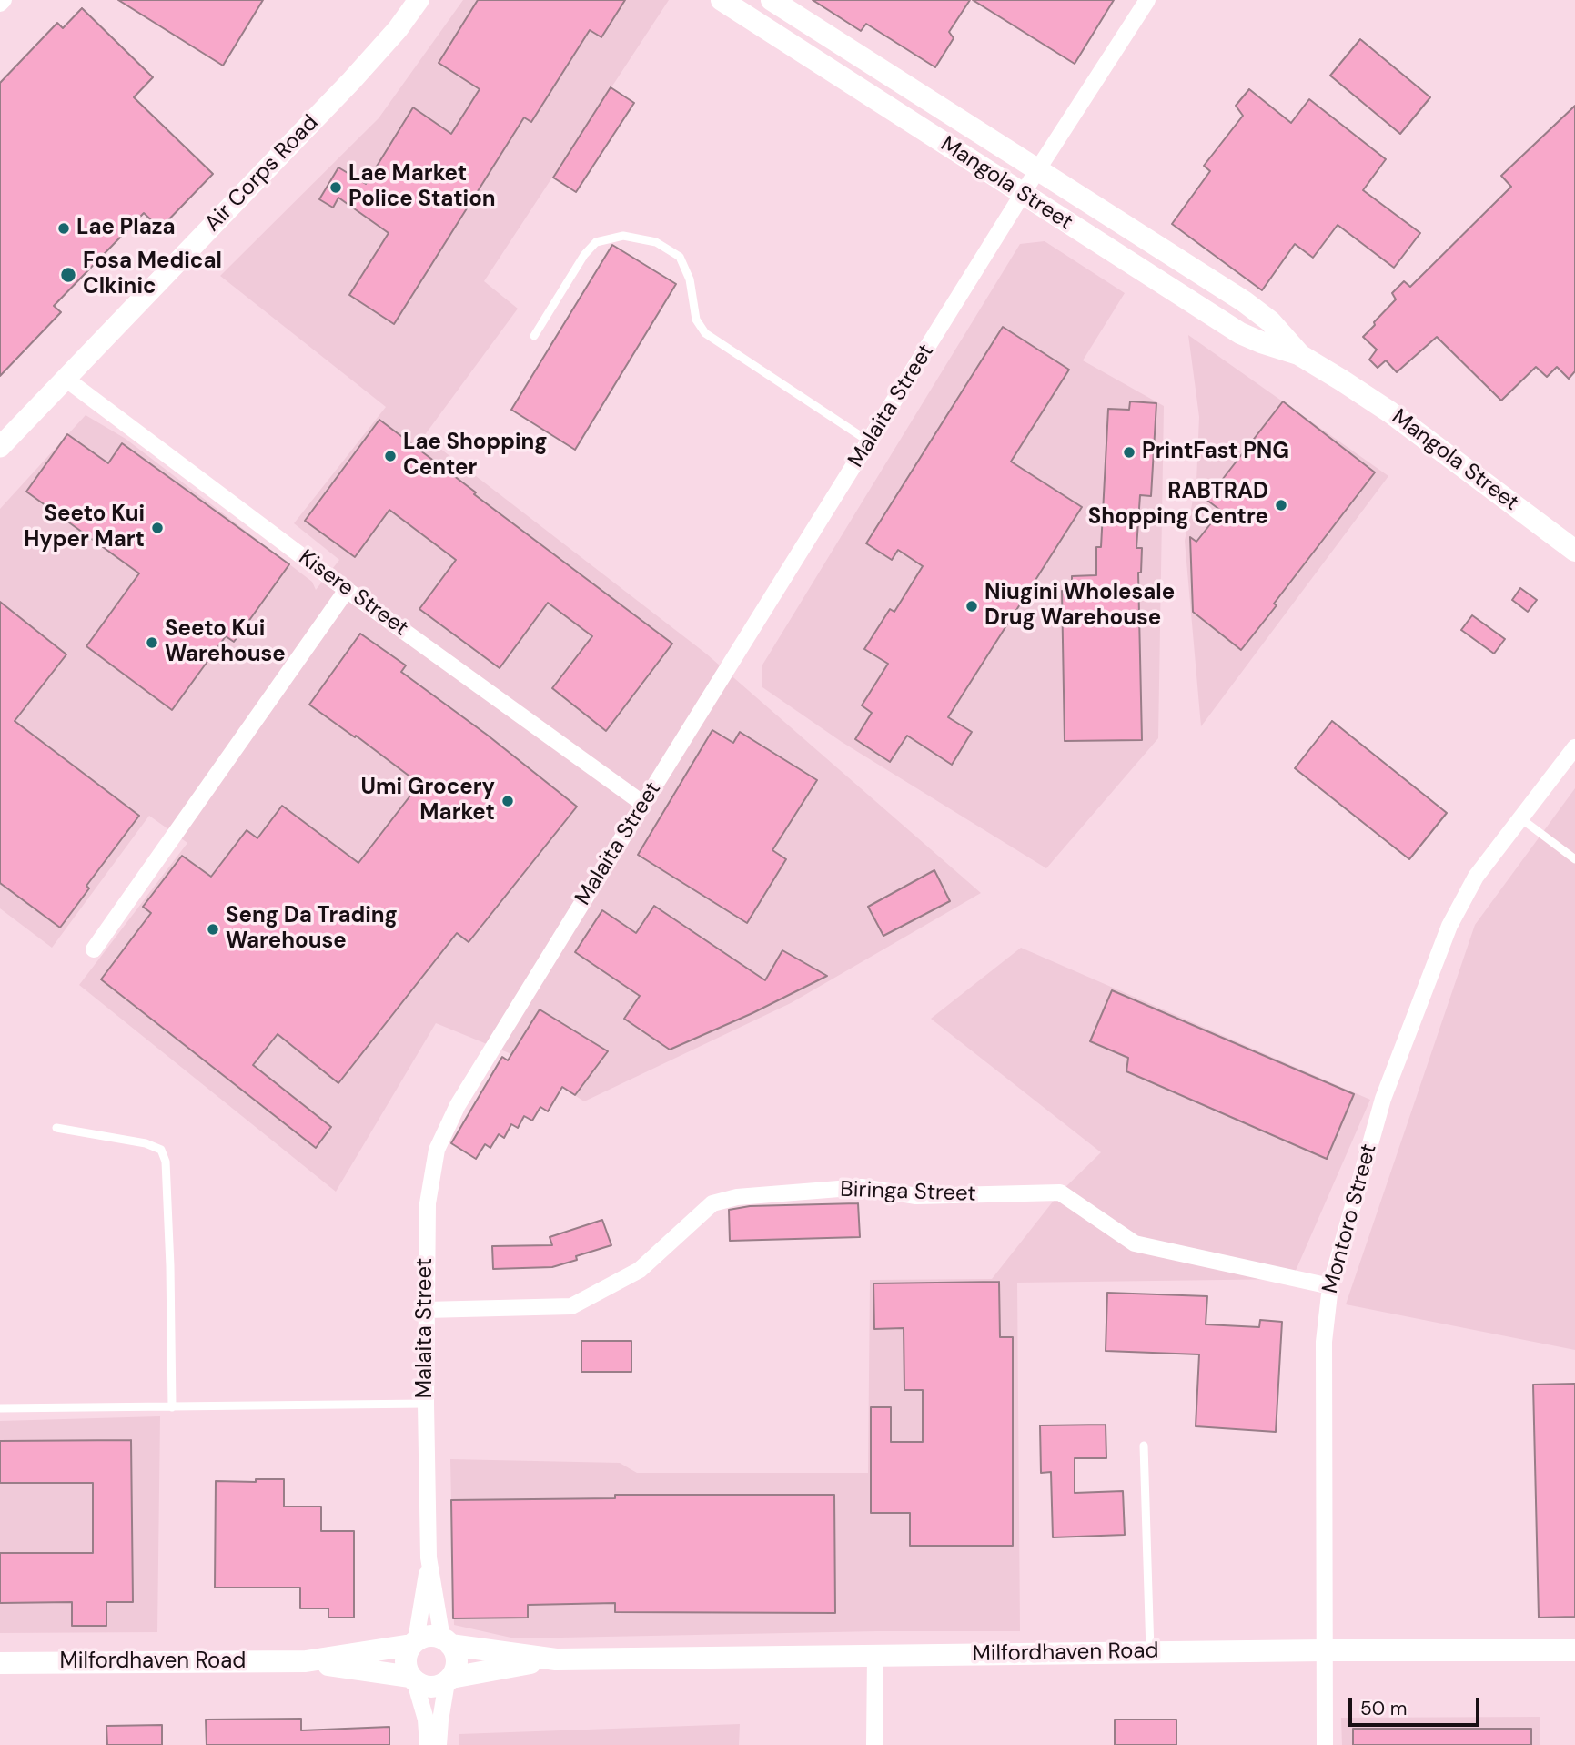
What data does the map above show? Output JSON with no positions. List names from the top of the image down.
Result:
{
  "streets": {
    "main road": ["Mangola Street", "Milfordhaven Road"],
    "street": [
      "Air Corps Road",
      "Malaita Street",
      "Kisere Street",
      "Biringa Street",
      "Montoro Street"
    ]
  },
  "crossings": [
    ["Air Corps Road", "Kisere Street"],
    ["Mangola Street", "Malaita Street"],
    ["Malaita Street", "Kisere Street"],
    ["Malaita Street", "Biringa Street"],
    ["Malaita Street", "Milfordhaven Road"],
    ["Biringa Street", "Montoro Street"],
    ["Montoro Street", "Milfordhaven Road"]
  ],
  "places": [
    "Lae Market Police Station",
    "Lae Plaza",
    "Fosa Medical Clkinic",
    "PrintFast PNG",
    "Lae Shopping Center",
    "RABTRAD Shopping Centre",
    "Seeto Kui Hyper Mart",
    "Niugini Wholesale Drug Warehouse",
    "Seeto Kui Warehouse",
    "Umi Grocery Market",
    "Seng Da Trading Warehouse"
  ],
  "scale_bar": "50 m"
}
